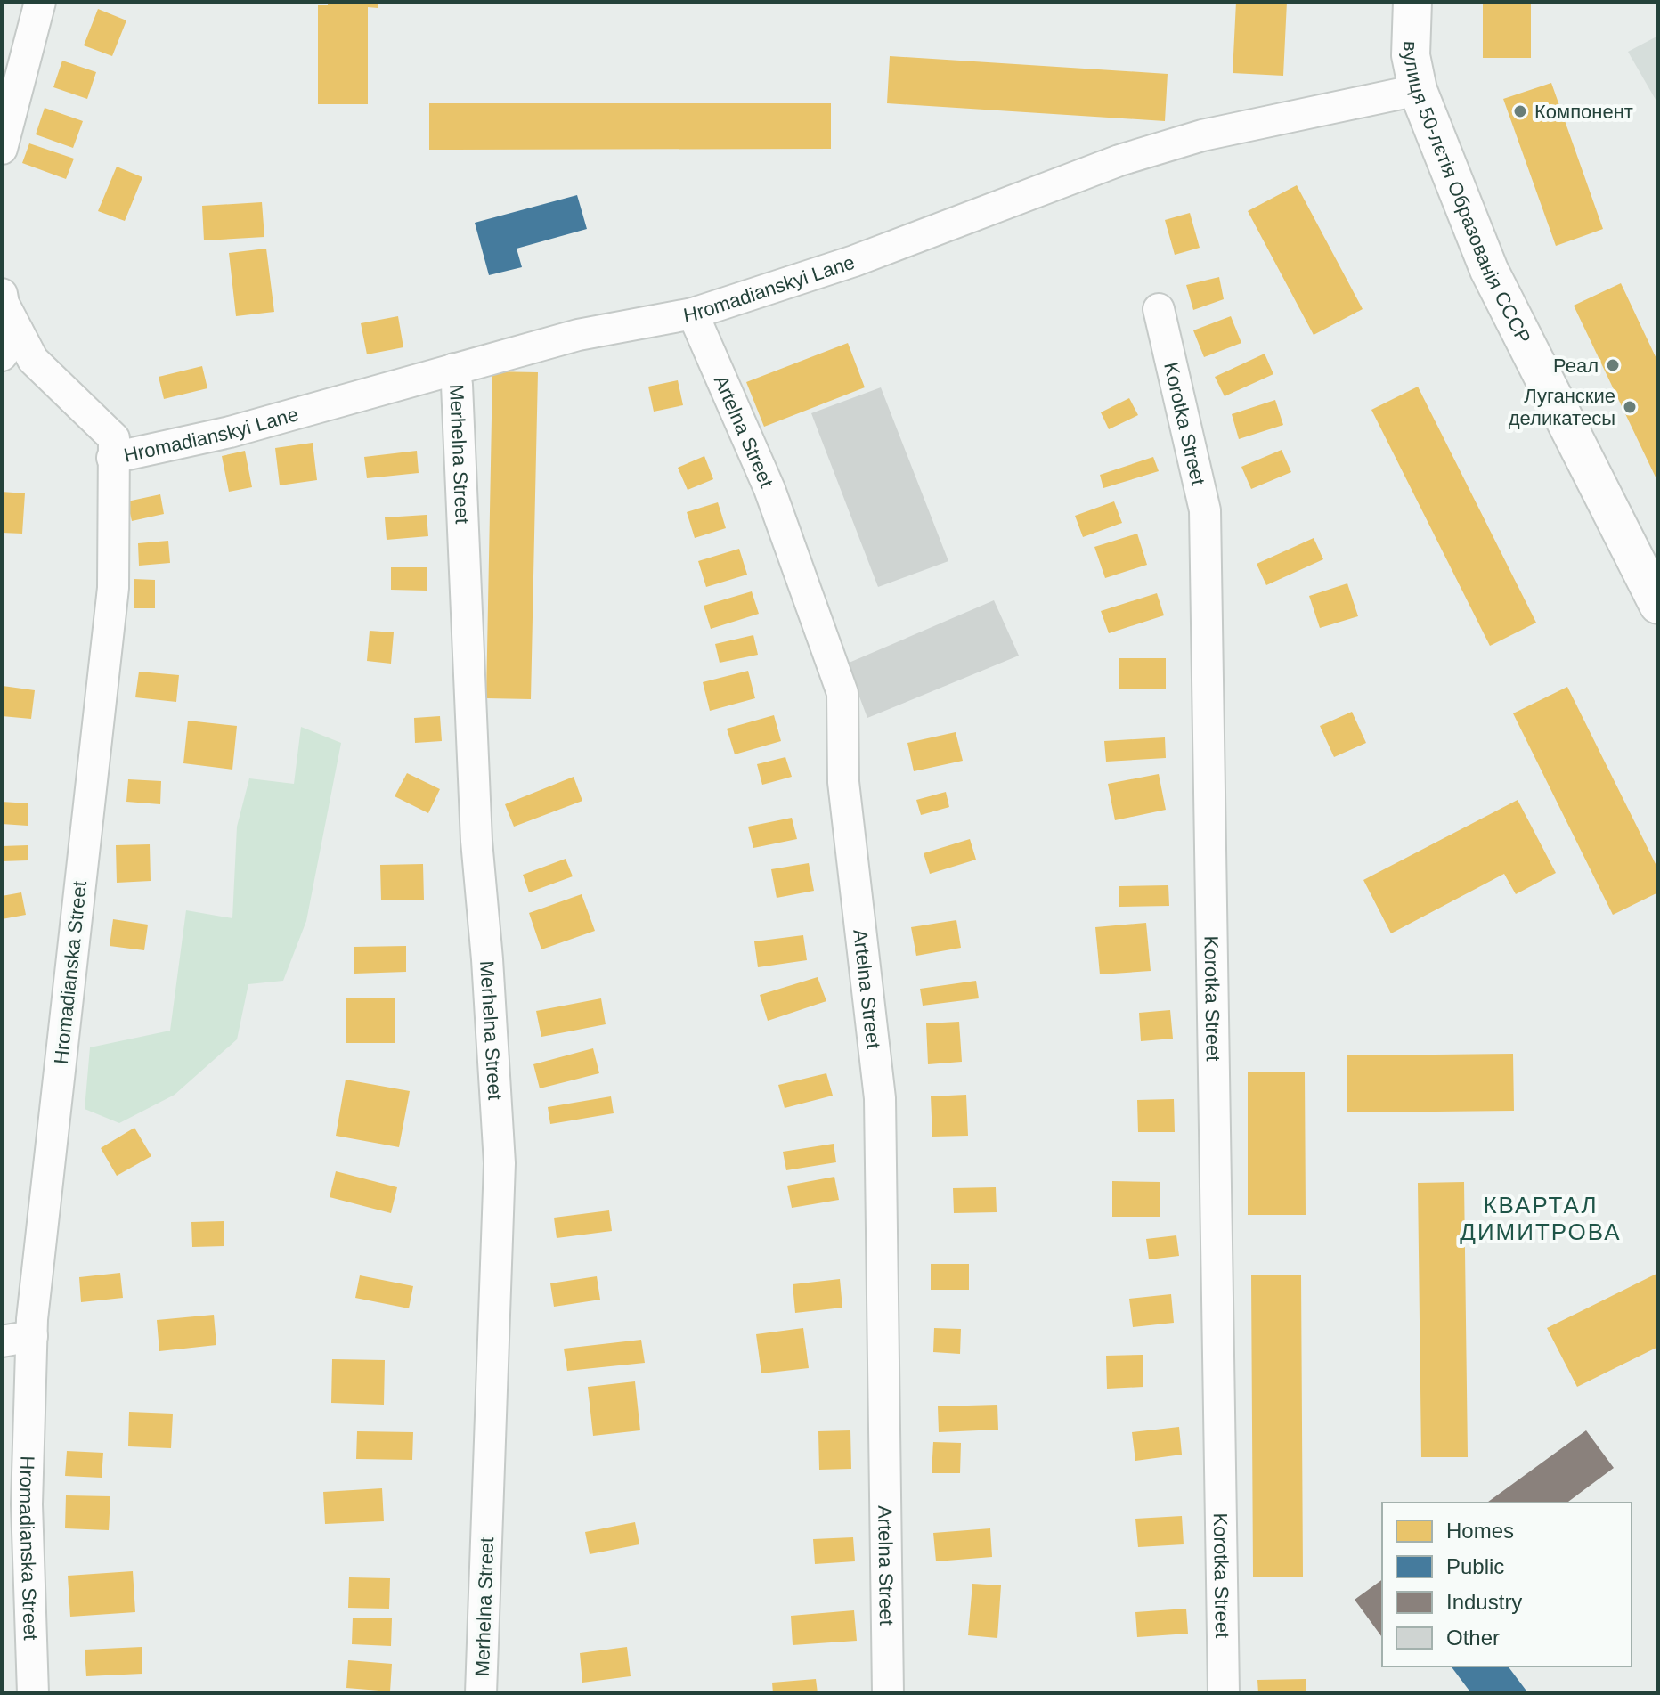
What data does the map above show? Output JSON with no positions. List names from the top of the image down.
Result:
{
  "streets": {
    "street": [
      "вулиця 50-лєтія Образованія СССР",
      "Hromadianskyi Lane",
      "Korotka Street",
      "Artelna Street",
      "Merhelna Street",
      "Hromadianska Street"
    ]
  },
  "crossings": [
    ["вулиця 50-лєтія Образованія СССР", "Hromadianskyi Lane"],
    ["Hromadianskyi Lane", "Artelna Street"],
    ["Hromadianskyi Lane", "Merhelna Street"],
    ["Hromadianskyi Lane", "Hromadianska Street"]
  ],
  "districts": ["КВАРТАЛ ДИМИТРОВА"],
  "places": ["Компонент", "Реал", "Луганские деликатесы"],
  "legend": [
    "Homes",
    "Public",
    "Industry",
    "Other"
  ]
}
